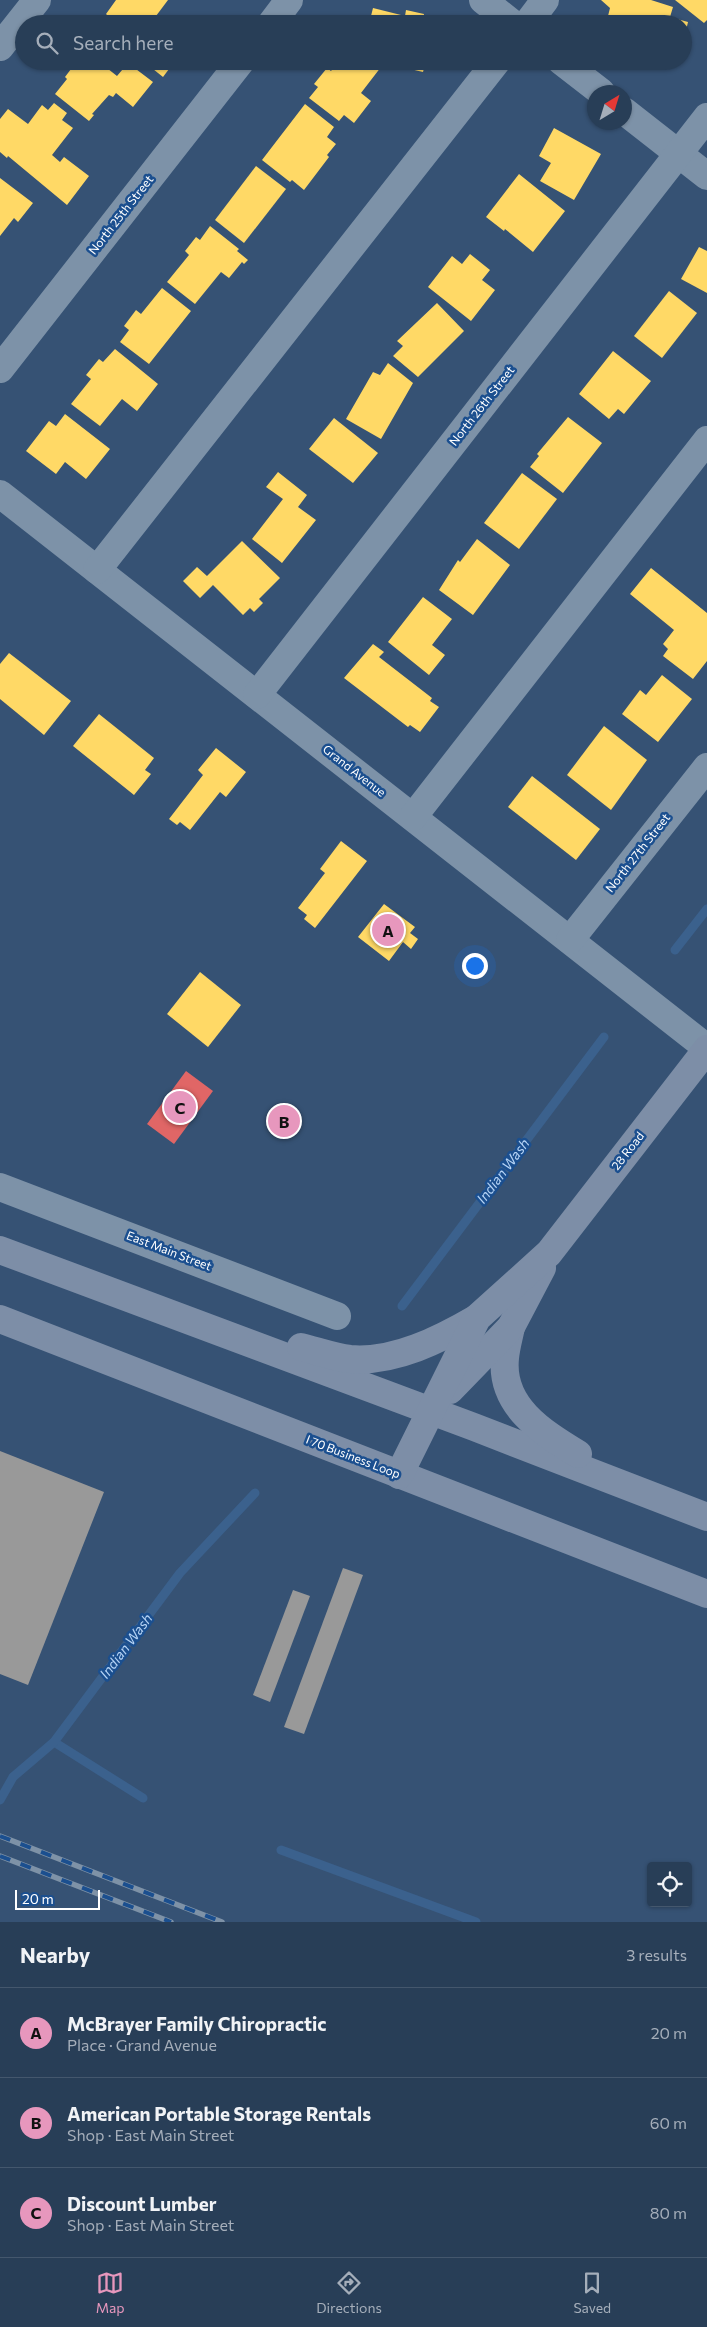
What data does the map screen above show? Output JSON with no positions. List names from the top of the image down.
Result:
{
  "streets": {
    "main road": ["28 Road", "I 70 Business Loop"],
    "street": [
      "North 25th Street",
      "North 26th Street",
      "Grand Avenue",
      "North 27th Street",
      "East Main Street"
    ]
  },
  "crossings": [
    ["North 26th Street", "Grand Avenue"],
    ["Grand Avenue", "North 27th Street"],
    ["Grand Avenue", "28 Road"],
    ["28 Road", "I 70 Business Loop"]
  ],
  "water": ["Indian Wash"],
  "scale_bar": "20 m",
  "north": "top right",
  "page": {
    "search": "Search here",
    "pins": ["A", "C", "B"],
    "scale": "20 m",
    "heading": ["Nearby", "3 results"],
    "list": [
      {
        "mark": "A",
        "name": "McBrayer Family Chiropractic",
        "note": "Place · Grand Avenue",
        "value": "20 m"
      },
      {
        "mark": "B",
        "name": "American Portable Storage Rentals",
        "note": "Shop · East Main Street",
        "value": "60 m"
      },
      {
        "mark": "C",
        "name": "Discount Lumber",
        "note": "Shop · East Main Street",
        "value": "80 m"
      }
    ],
    "nav": ["Map", "Directions", "Saved"]
  }
}
